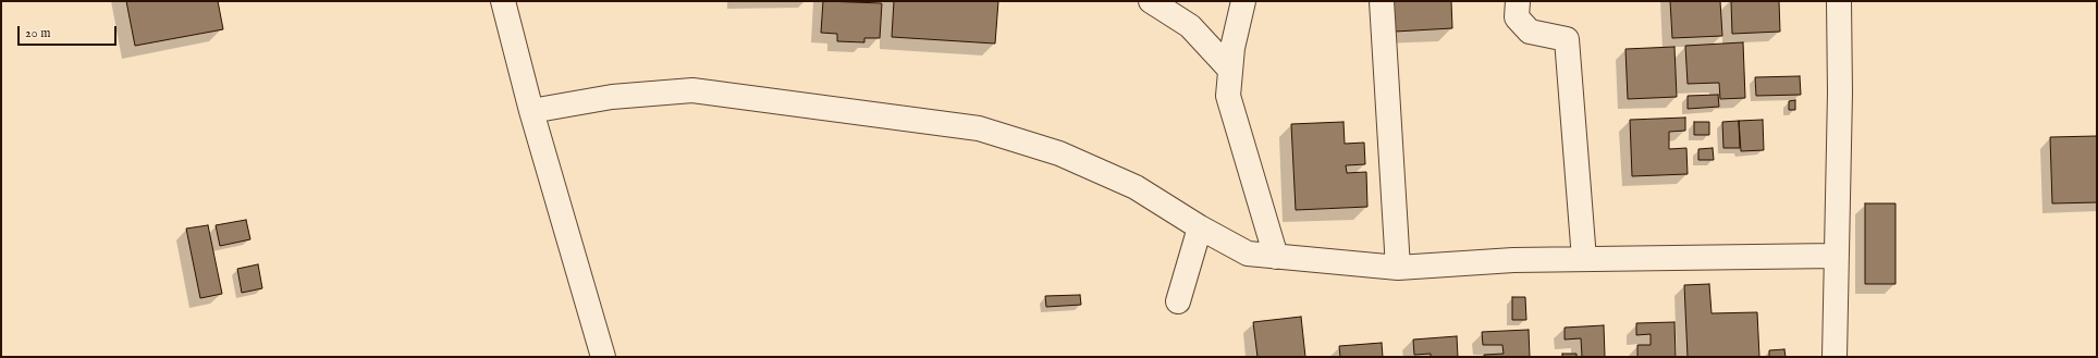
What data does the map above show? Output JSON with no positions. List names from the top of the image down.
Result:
{
  "scale_bar": "20 m"
}
